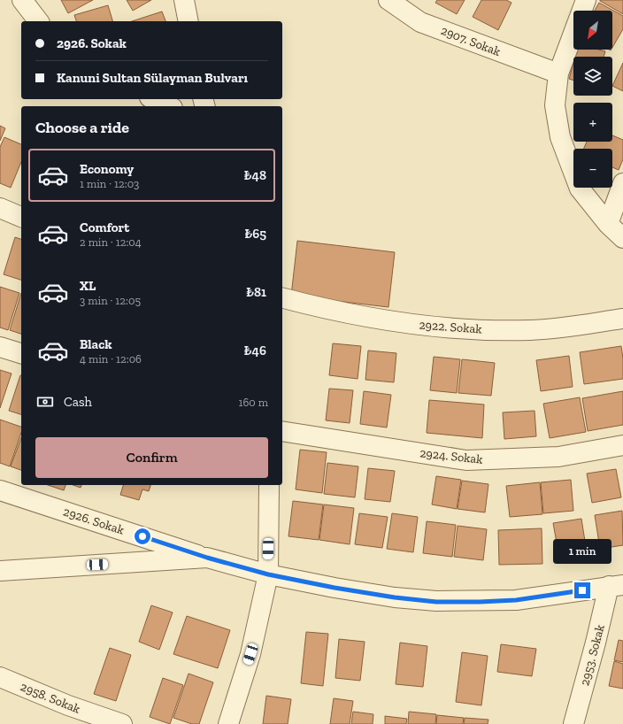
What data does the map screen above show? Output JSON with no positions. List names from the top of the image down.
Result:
{
  "streets": {
    "street": [
      "2907. Sokak",
      "2922. Sokak",
      "2924. Sokak",
      "2926. Sokak",
      "2953. Sokak",
      "2958. Sokak"
    ]
  },
  "crossings": [
    ["2926. Sokak", "2953. Sokak"]
  ],
  "north": "bottom left",
  "page": {
    "map_buttons": ["+", "−"],
    "banner": ["2926. Sokak", "Kanuni Sultan Sülayman Bulvarı"],
    "heading": "Choose a ride",
    "list": [
      {
        "name": "Economy",
        "note": "1 min · 12:03",
        "value": "₺48"
      },
      {
        "name": "Comfort",
        "note": "2 min · 12:04",
        "value": "₺65"
      },
      {
        "name": "XL",
        "note": "3 min · 12:05",
        "value": "₺81"
      },
      {
        "name": "Black",
        "note": "4 min · 12:06",
        "value": "₺46"
      }
    ],
    "pay": ["Cash", "160 m"],
    "buttons": "Confirm",
    "bubble": "1 min"
  }
}
